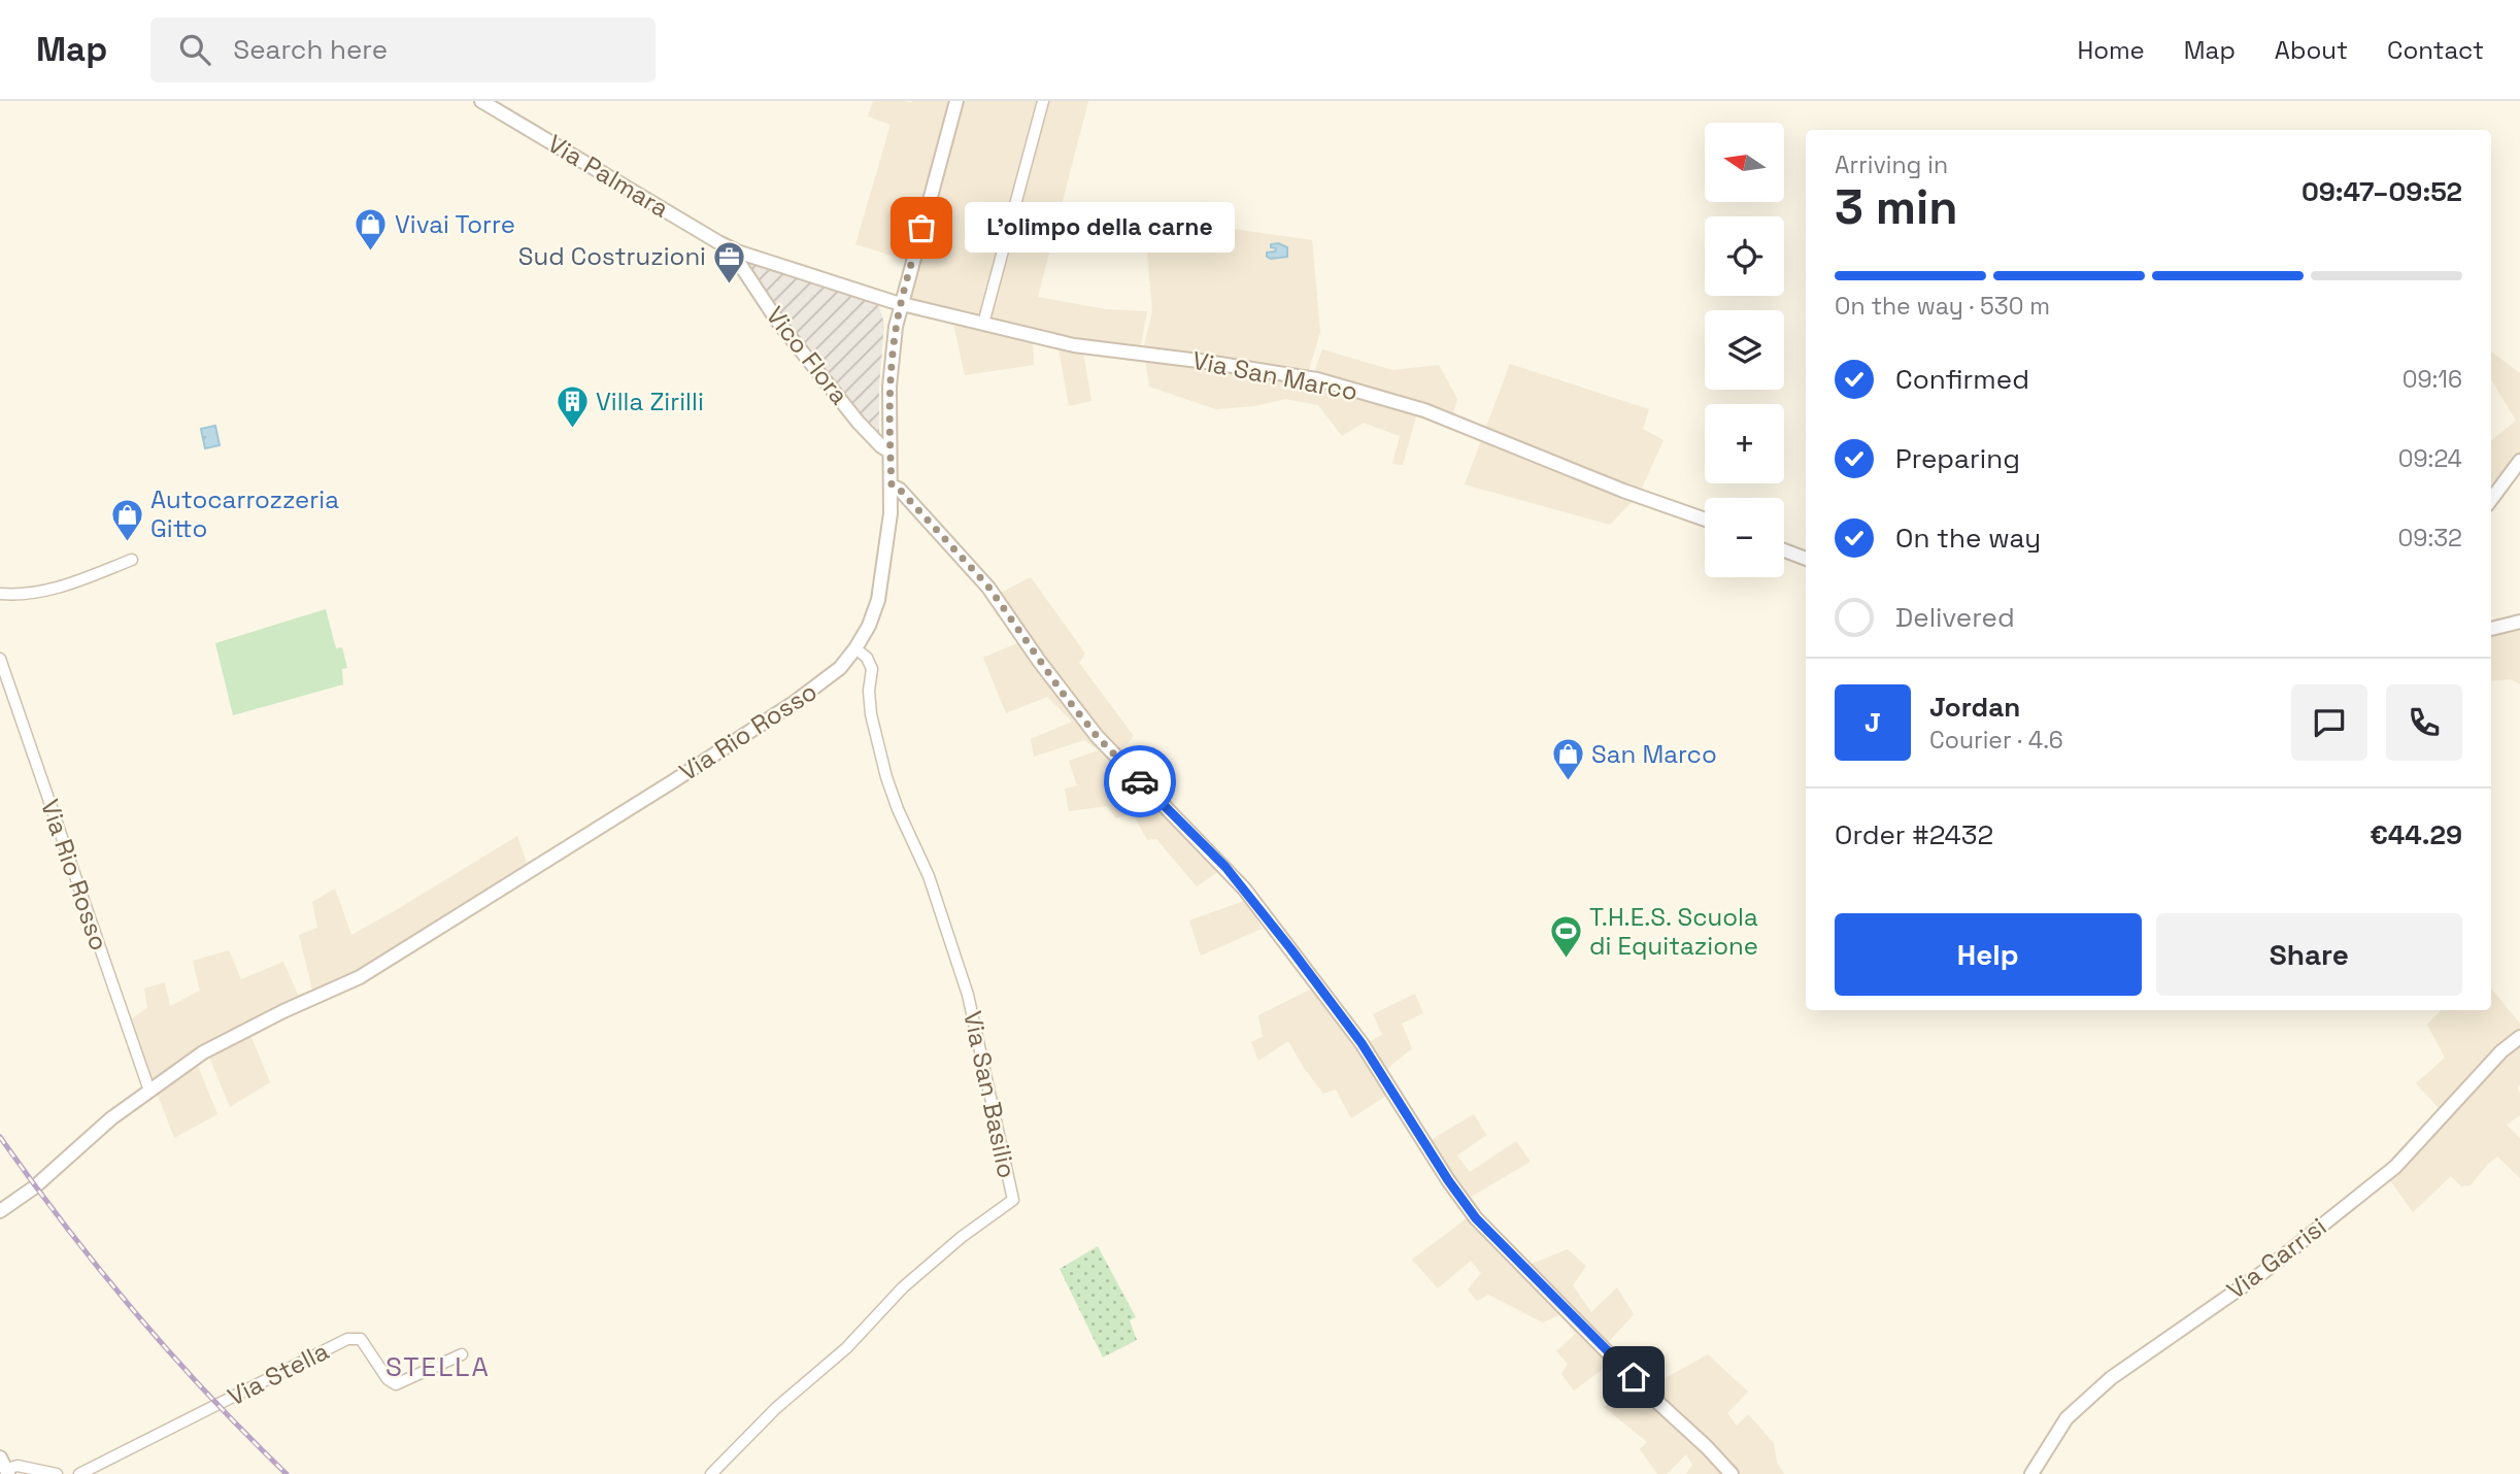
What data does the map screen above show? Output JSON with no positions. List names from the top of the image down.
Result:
{
  "streets": {
    "street": [
      "Via Palmara",
      "Vico Flora",
      "Via San Marco",
      "Via Rio Rosso",
      "Via San Basilio",
      "Via Garrisi",
      "Via Stella"
    ]
  },
  "crossings": [
    ["Via Palmara", "Vico Flora"],
    ["Via Palmara", "Via San Marco"],
    ["Via Palmara", "Via Rio Rosso"],
    ["Vico Flora", "Via Rio Rosso"],
    ["Via San Marco", "Via Rio Rosso"],
    ["Via Rio Rosso", "Via San Basilio"]
  ],
  "districts": ["STELLA"],
  "places": {
    "other": ["L'olimpo della carne"],
    "shop": ["Vivai Torre", "Autocarrozzeria Gitto", "San Marco"],
    "office": ["Sud Costruzioni"],
    "building": ["Villa Zirilli"],
    "sports": ["T.H.E.S. Scuola di Equitazione"]
  },
  "north": "left",
  "page": {
    "header": "Map",
    "search": "Search here",
    "nav": [
      "Home",
      "Map",
      "About",
      "Contact"
    ],
    "map_buttons": ["+", "−"],
    "heading": ["3 min", "Arriving in", "09:47–09:52"],
    "panel": [
      "Jordan",
      "Courier · 4.6",
      "Order #2432",
      "€44.29"
    ],
    "bubble": "L'olimpo della carne",
    "bar": "On the way · 530 m",
    "list": [
      ["Confirmed", "09:16"],
      ["Preparing", "09:24"],
      ["On the way", "09:32"],
      "Delivered"
    ],
    "round": "J",
    "buttons": ["Help", "Share"]
  }
}
